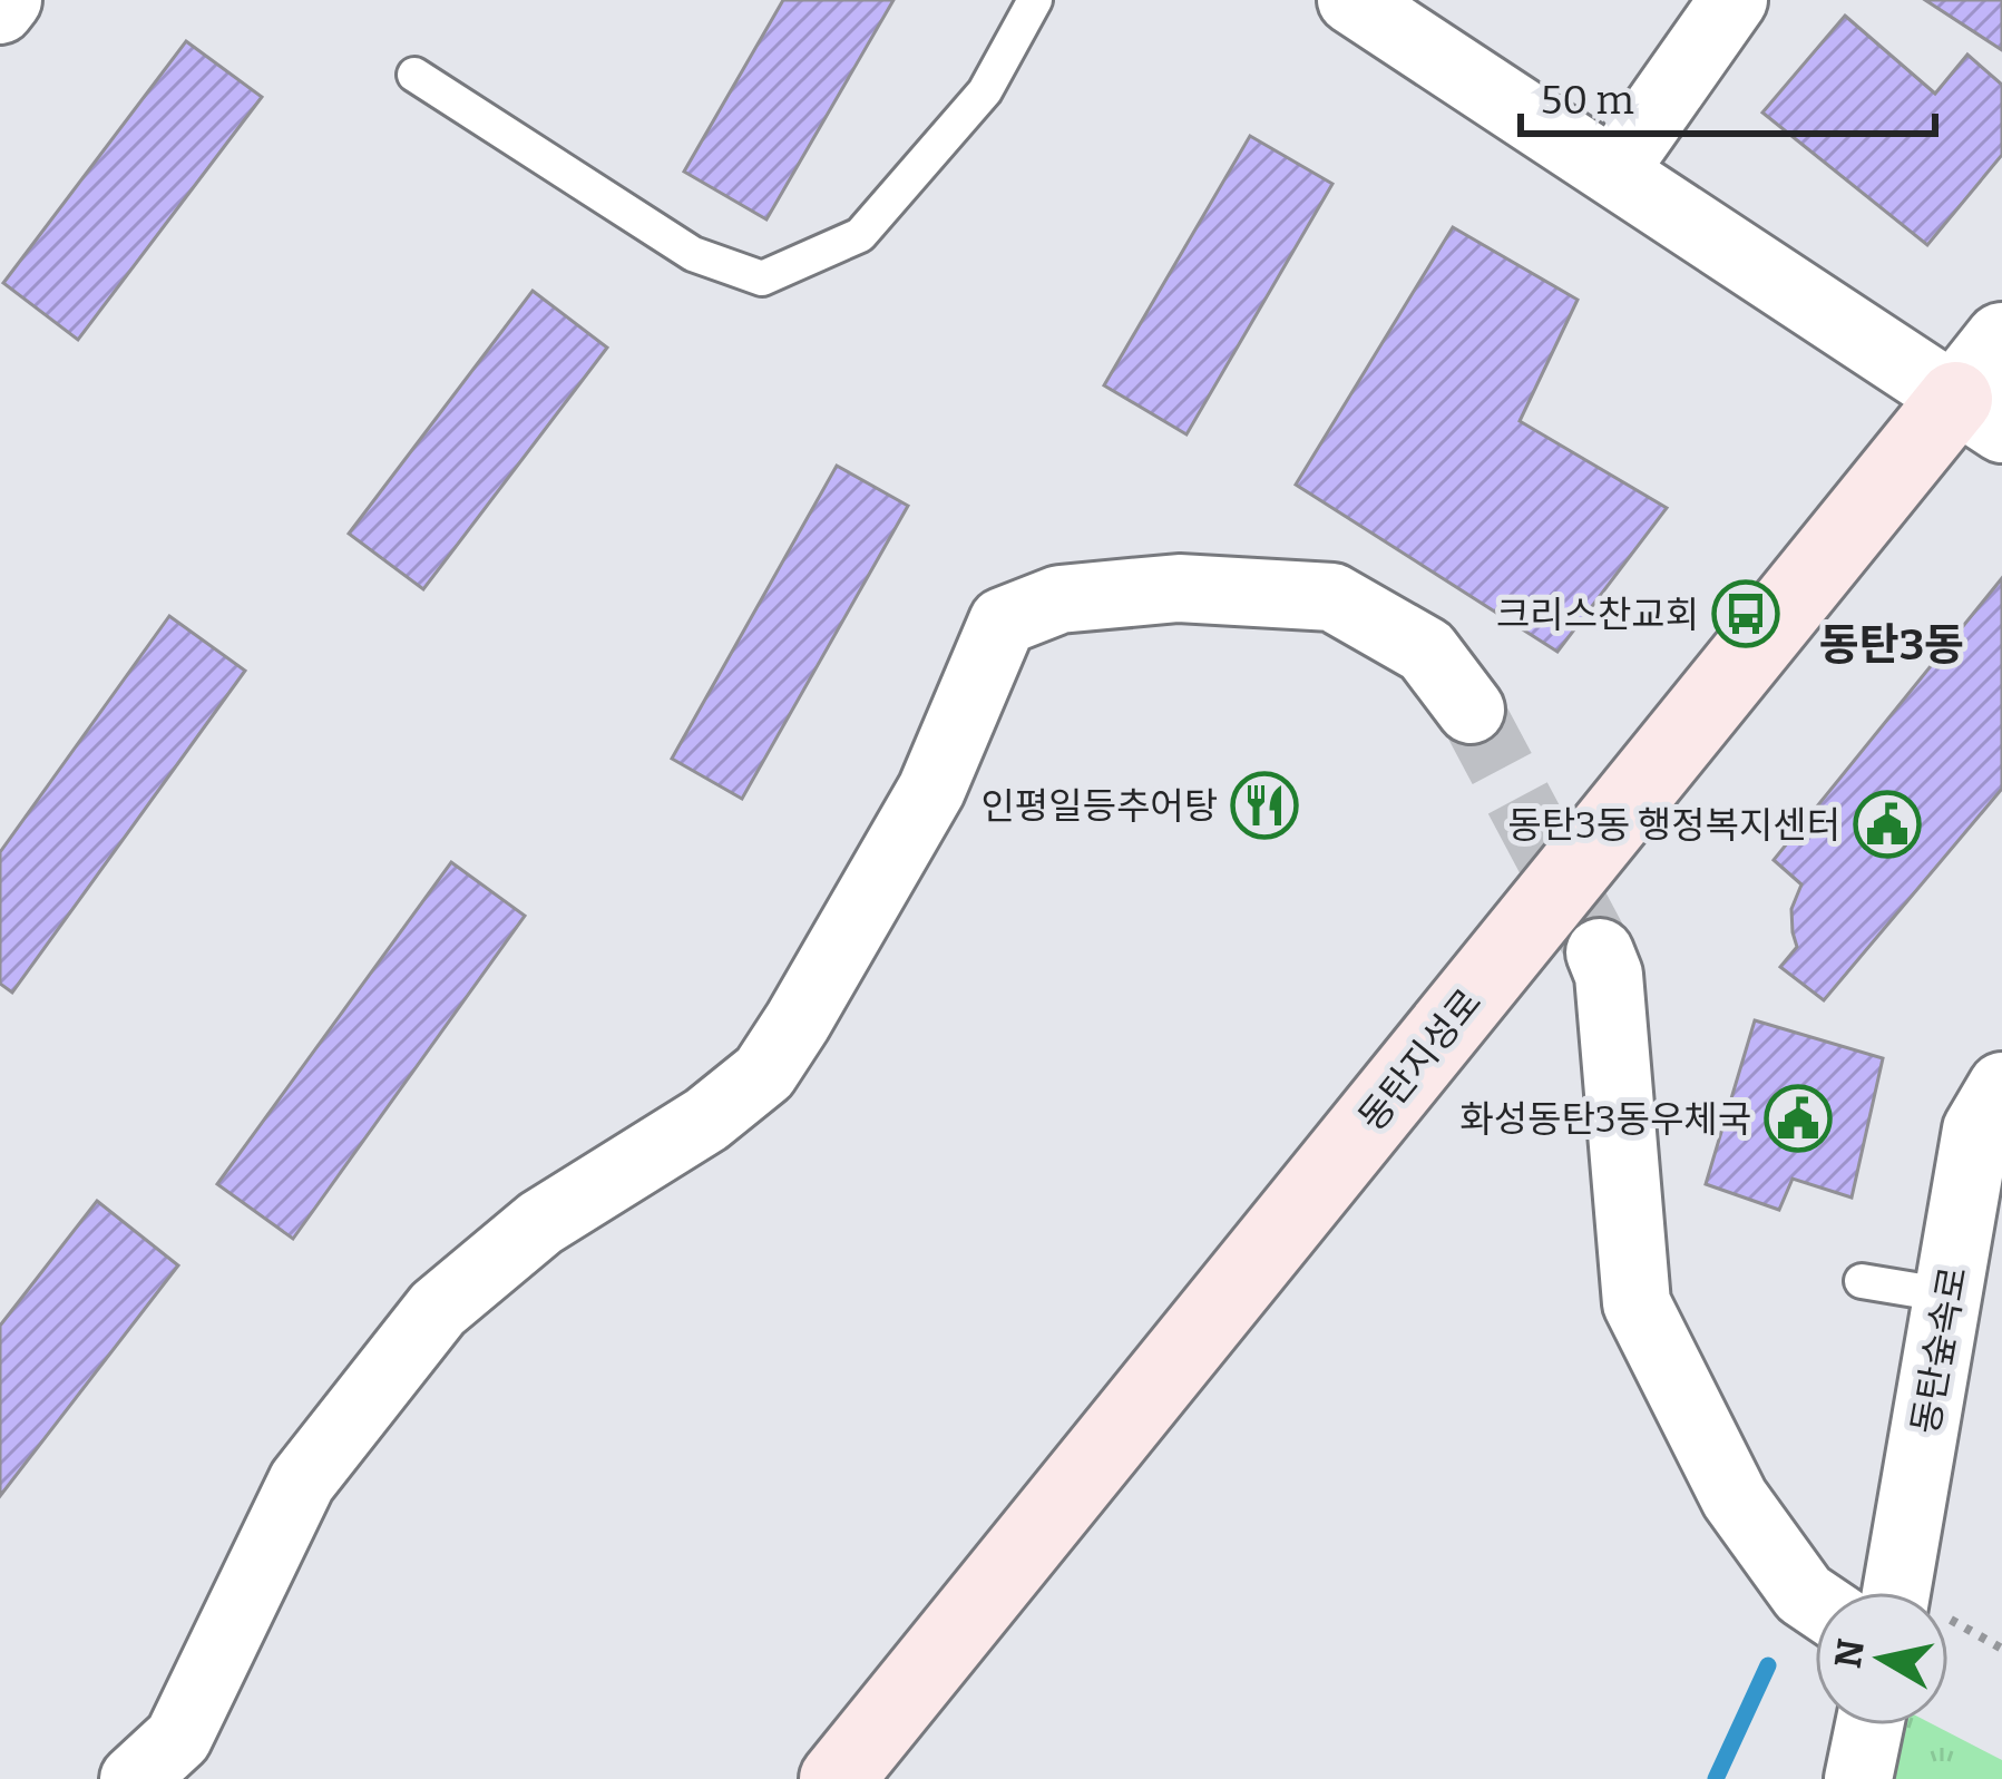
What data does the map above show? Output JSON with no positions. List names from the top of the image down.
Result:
{
  "streets": {
    "main road": ["동탄지성로"],
    "street": ["동탄숲속로"]
  },
  "districts": ["동탄3동"],
  "places": {
    "bus stop": ["크리스찬교회"],
    "restaurant": ["인평일등추어탕"],
    "public building": ["동탄3동 행정복지센터", "화성동탄3동우체국"]
  },
  "scale_bar": "50 m",
  "north": "left"
}
